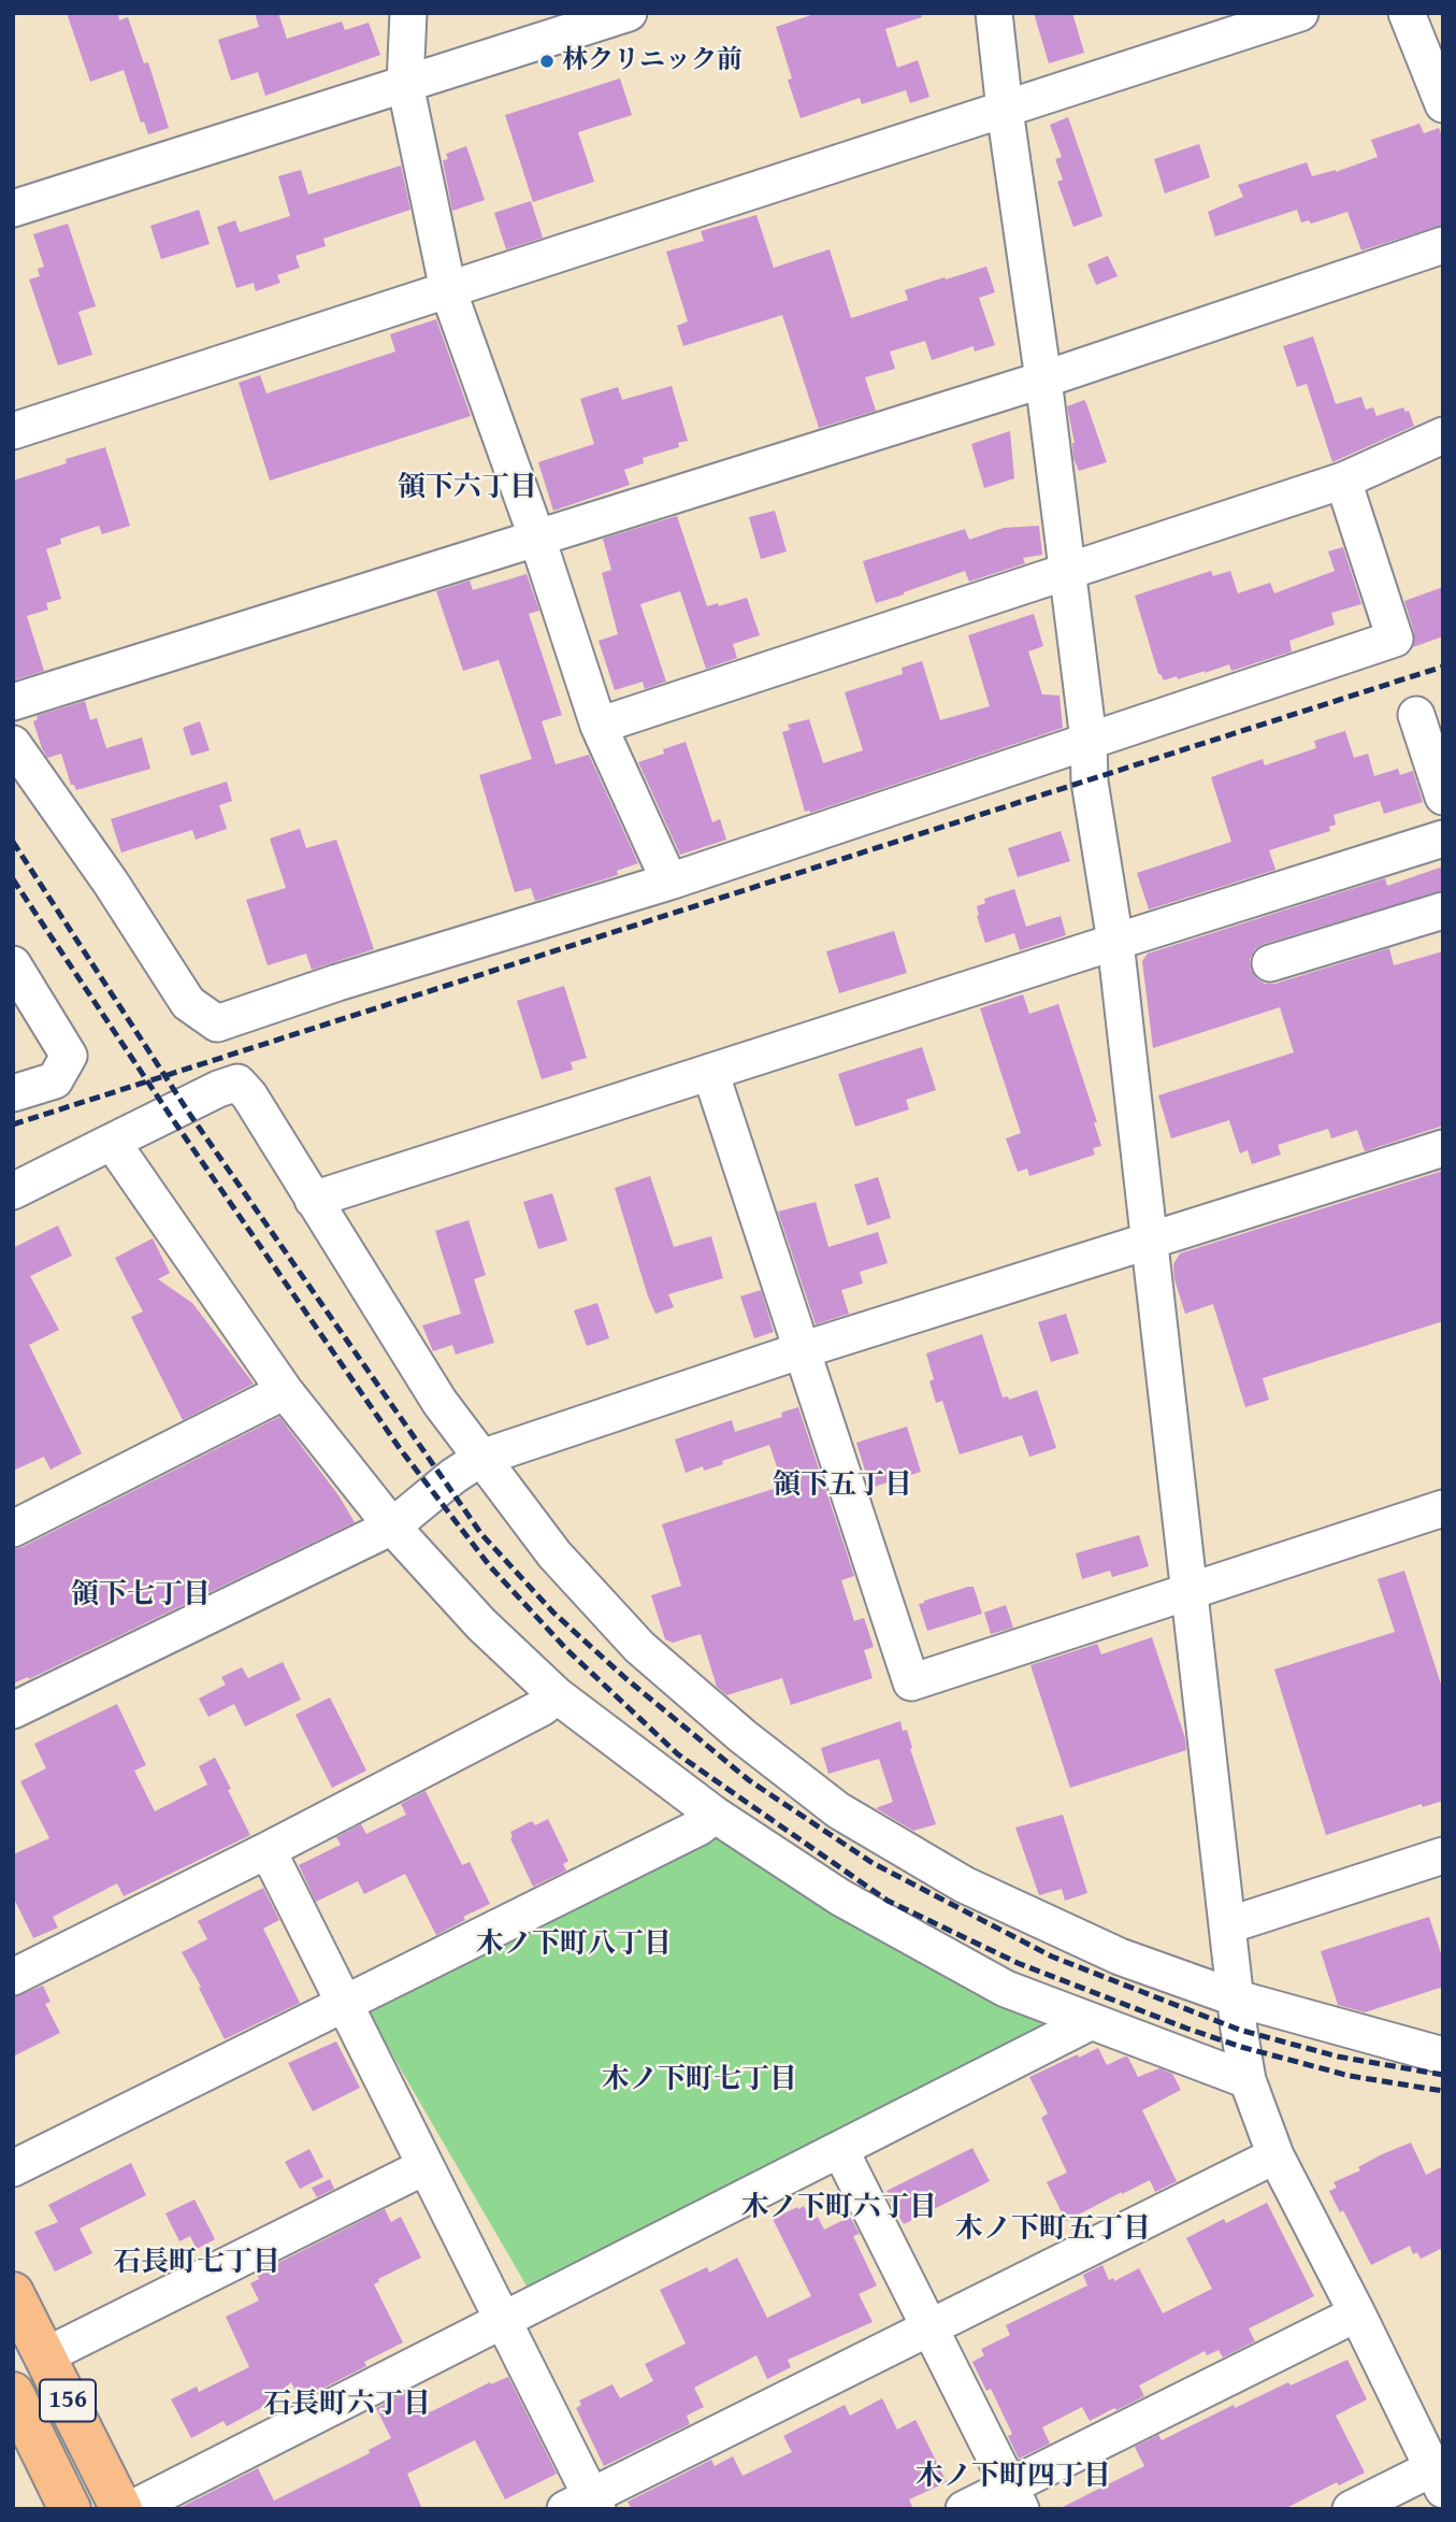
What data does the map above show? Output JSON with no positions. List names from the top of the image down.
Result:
{
  "streets": {
    "highway": ["156"]
  },
  "districts": [
    "領下六丁目",
    "領下五丁目",
    "領下七丁目",
    "木ノ下町八丁目",
    "木ノ下町七丁目",
    "木ノ下町六丁目",
    "木ノ下町五丁目",
    "石長町七丁目",
    "石長町六丁目",
    "木ノ下町四丁目"
  ],
  "places": ["林クリニック前"]
}
